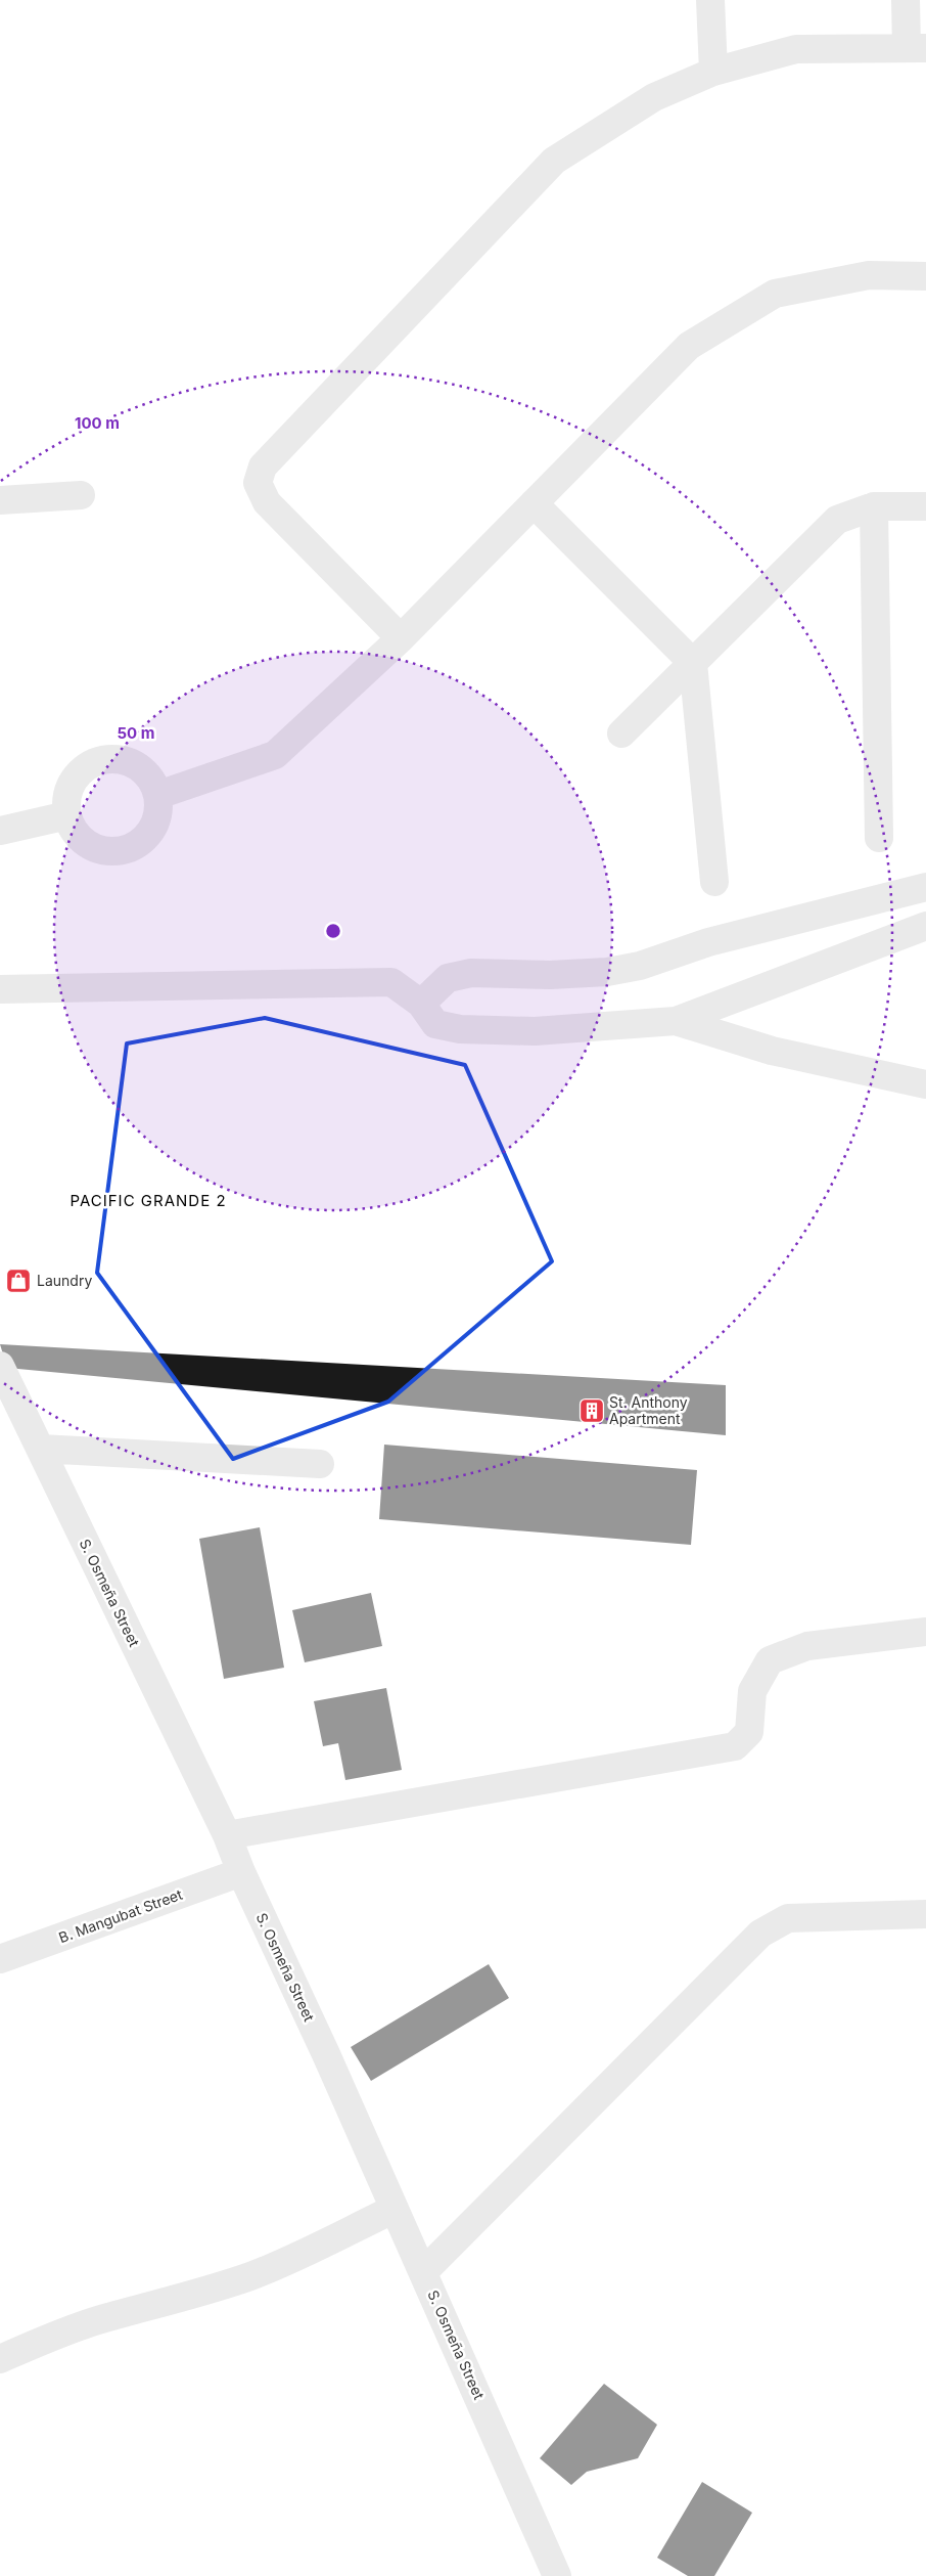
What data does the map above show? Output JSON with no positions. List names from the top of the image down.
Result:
{
  "streets": {
    "street": ["S. Osmeña Street", "B. Mangubat Street"]
  },
  "crossings": [
    ["S. Osmeña Street", "B. Mangubat Street"]
  ],
  "districts": ["PACIFIC GRANDE 2"],
  "places": {
    "shop": ["Laundry"],
    "building": ["St. Anthony Apartment"]
  },
  "rings": ["100 m", "50 m"]
}
